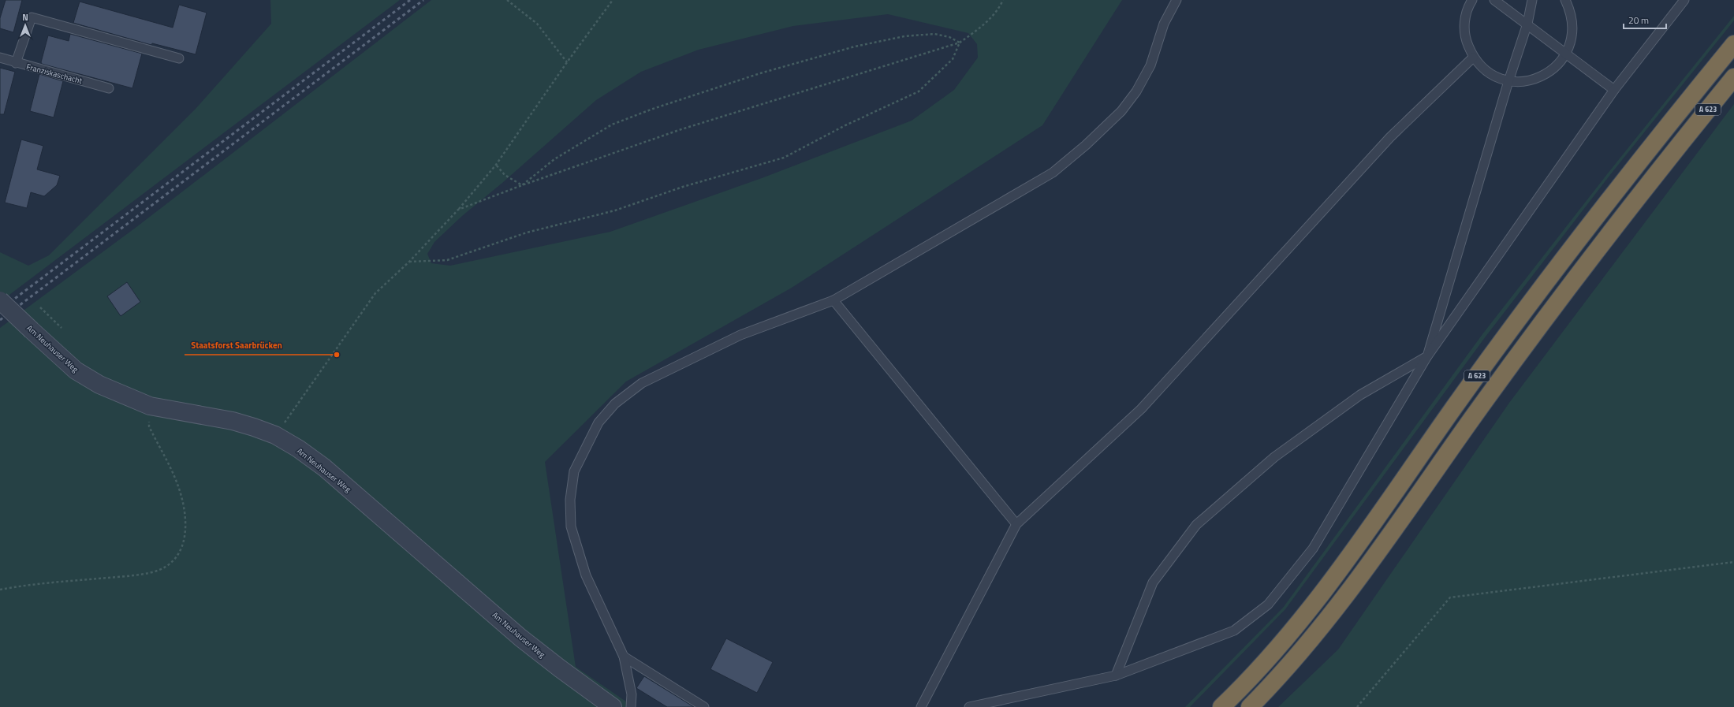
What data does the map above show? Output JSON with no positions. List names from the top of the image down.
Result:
{
  "streets": {
    "highway": ["A 623"],
    "street": ["Am Neuhauser Weg"],
    "lane": ["Franziskaschacht"]
  },
  "places": ["Staatsforst Saarbrücken"],
  "scale_bar": "20 m",
  "north": "top"
}
